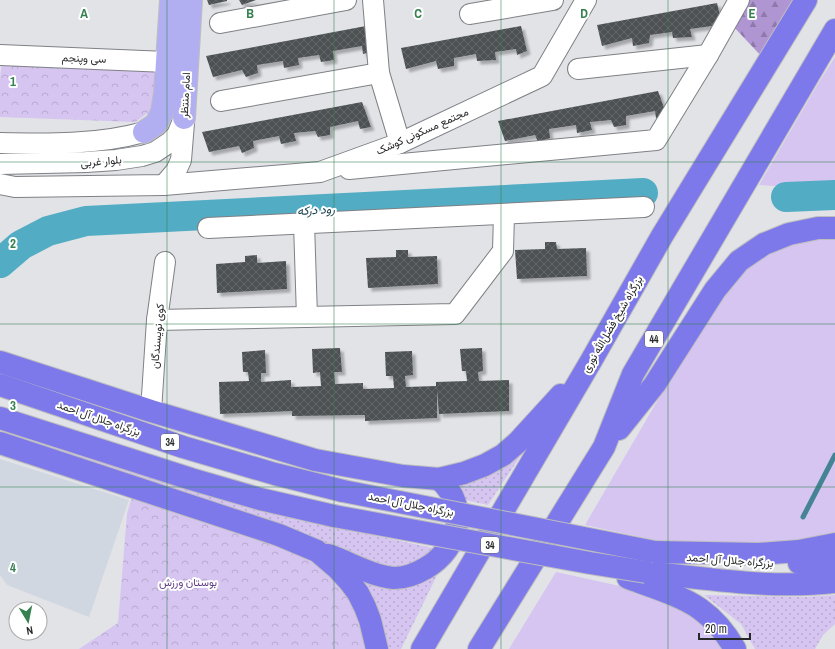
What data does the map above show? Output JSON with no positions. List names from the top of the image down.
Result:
{
  "streets": {
    "highway": [
      "بزرگراه شیخ فضل‌الله نوری",
      "44",
      "بزرگراه جلال آل احمد",
      "34"
    ],
    "main road": ["امام منتظر"],
    "street": [
      "سی وپنجم",
      "مجتمع مسکونی کوشک",
      "بلوار غربی",
      "کوی نویسندگان"
    ]
  },
  "crossings": [
    ["سی وپنجم", "امام منتظر"],
    ["امام منتظر", "مجتمع مسکونی کوشک"],
    ["امام منتظر", "بلوار غربی"]
  ],
  "water": ["رود درکه"],
  "parks": ["بوستان ورزش"],
  "scale_bar": "20 m",
  "north": "bottom",
  "grid": {
    "columns": [
      "A",
      "B",
      "C",
      "D",
      "E"
    ],
    "rows": [
      "1",
      "2",
      "3",
      "4"
    ]
  }
}
